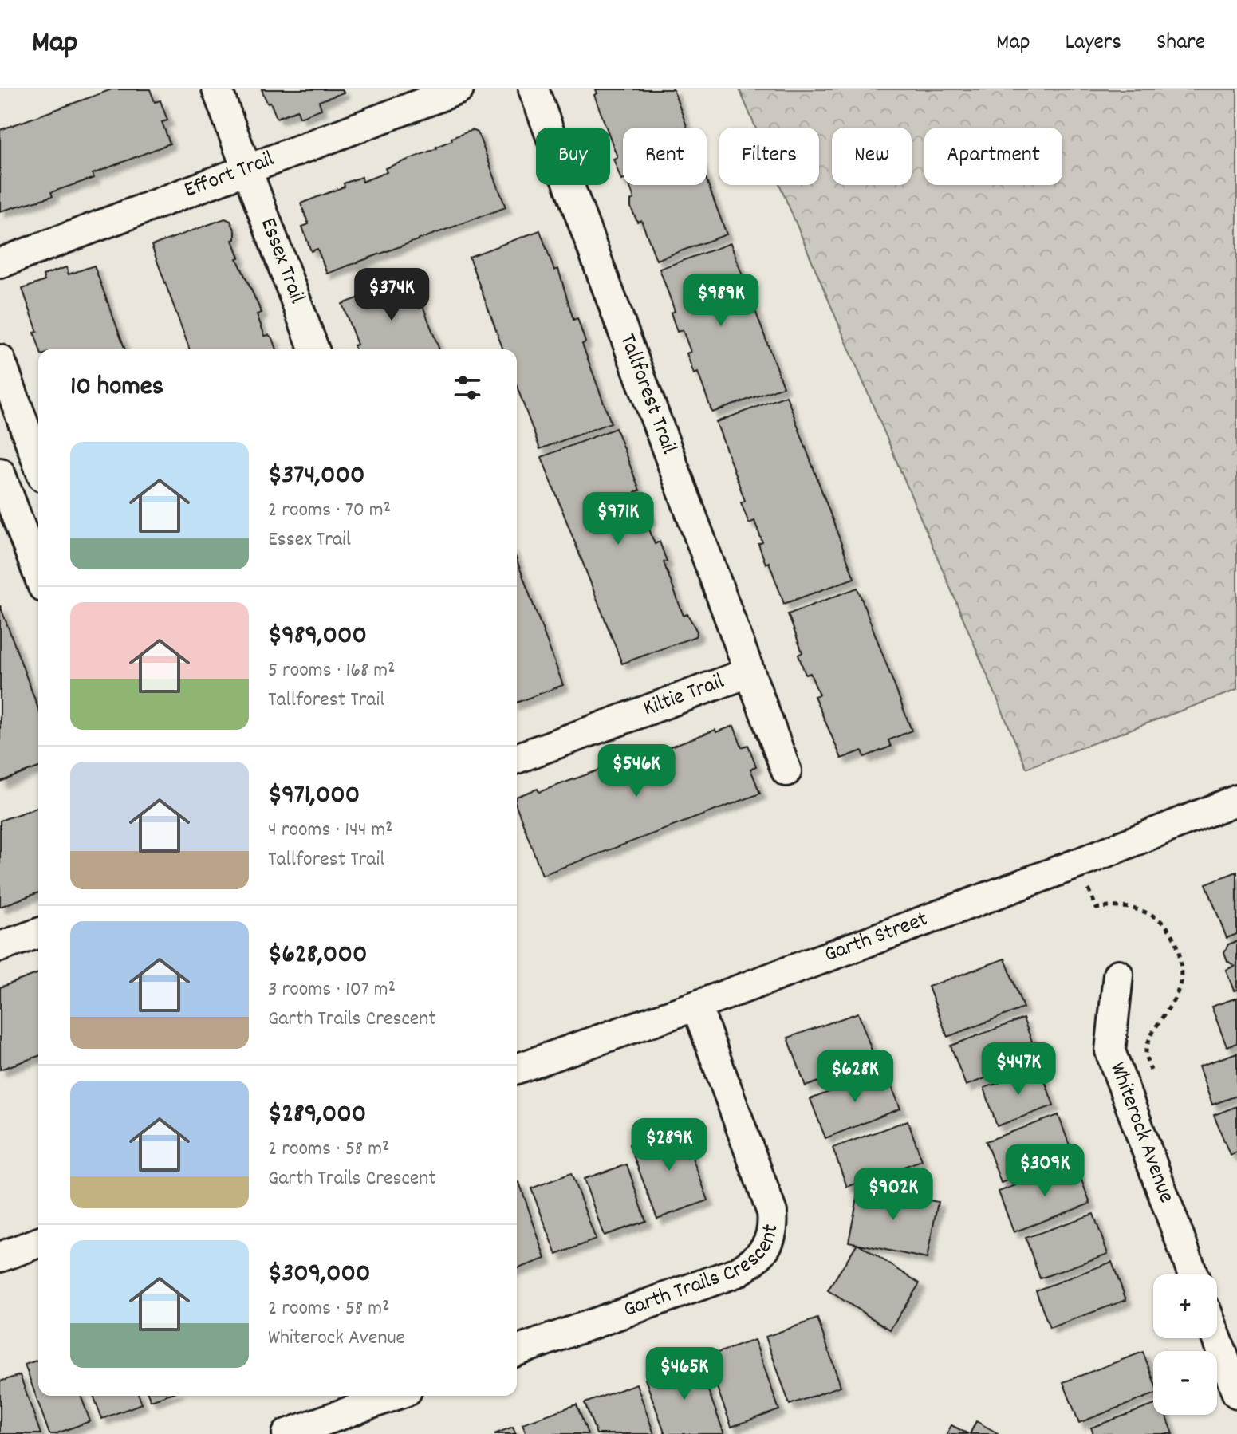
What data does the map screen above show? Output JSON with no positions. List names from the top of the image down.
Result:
{
  "streets": {
    "street": [
      "Effort Trail",
      "Essex Trail",
      "Tallforest Trail",
      "Kiltie Trail",
      "Garth Street",
      "Whiterock Avenue",
      "Garth Trails Crescent"
    ]
  },
  "crossings": [
    ["Effort Trail", "Essex Trail"],
    ["Tallforest Trail", "Kiltie Trail"],
    ["Garth Street", "Garth Trails Crescent"]
  ],
  "page": {
    "header": "Map",
    "nav": ["Map", "Layers", "Share"],
    "chip": [
      "Buy",
      "Rent",
      "Filters",
      "New",
      "Apartment"
    ],
    "price": [
      "$374K",
      "$989K",
      "$971K",
      "$546K",
      "$447K",
      "$628K",
      "$289K",
      "$309K",
      "$902K",
      "$465K"
    ],
    "heading": "10 homes",
    "list": [
      {
        "name": "$374,000",
        "note": "2 rooms · 70 m² · Essex Trail"
      },
      {
        "name": "$989,000",
        "note": "5 rooms · 168 m² · Tallforest Trail"
      },
      {
        "name": "$971,000",
        "note": "4 rooms · 144 m² · Tallforest Trail"
      },
      {
        "name": "$628,000",
        "note": "3 rooms · 107 m² · Garth Trails Crescent"
      },
      {
        "name": "$289,000",
        "note": "2 rooms · 58 m² · Garth Trails Crescent"
      },
      {
        "name": "$309,000",
        "note": "2 rooms · 58 m² · Whiterock Avenue"
      }
    ],
    "map_buttons": ["+", "−"]
  }
}
